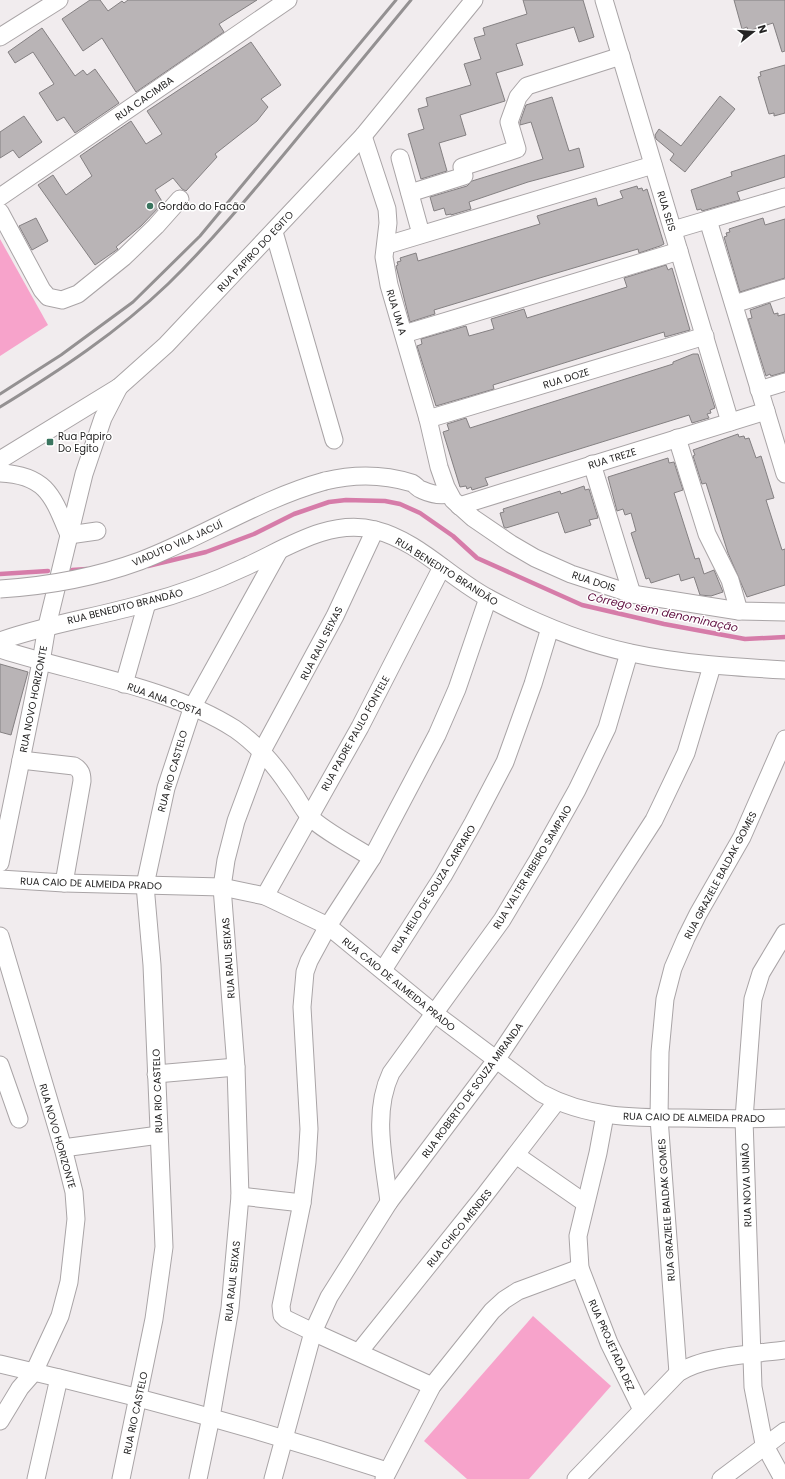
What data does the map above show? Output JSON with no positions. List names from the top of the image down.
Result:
{
  "streets": {
    "street": [
      "RUA CACIMBA",
      "RUA SEIS",
      "RUA PAPIRO DO EGITO",
      "RUA UM A",
      "RUA DOZE",
      "RUA TREZE",
      "VIADUTO VILA JACUÍ",
      "RUA BENEDITO BRANDÃO",
      "RUA DOIS",
      "RUA RAUL SEIXAS",
      "RUA NOVO HORIZONTE",
      "RUA ANA COSTA",
      "RUA PADRE PAULO FONTELE",
      "RUA RIO CASTELO",
      "RUA VALTER RIBEIRO SAMPAIO",
      "RUA GRAZIELE BALDAK GOMES",
      "RUA CAIO DE ALMEIDA PRADO",
      "RUA HELIO DE SOUZA CARRARO",
      "RUA ROBERTO DE SOUZA MIRANDA",
      "RUA NOVA UNIÃO",
      "RUA CHICO MENDES",
      "RUA PROJETADA DEZ"
    ]
  },
  "crossings": [
    ["RUA SEIS", "RUA DOZE"],
    ["RUA SEIS", "RUA TREZE"],
    ["RUA PAPIRO DO EGITO", "RUA UM A"],
    ["RUA PAPIRO DO EGITO", "RUA NOVO HORIZONTE"],
    ["RUA UM A", "RUA DOZE"],
    ["RUA UM A", "RUA TREZE"],
    ["RUA UM A", "VIADUTO VILA JACUÍ"],
    ["RUA UM A", "RUA DOIS"],
    ["RUA TREZE", "VIADUTO VILA JACUÍ"],
    ["RUA TREZE", "RUA DOIS"],
    ["VIADUTO VILA JACUÍ", "RUA DOIS"],
    ["RUA BENEDITO BRANDÃO", "RUA RAUL SEIXAS"],
    ["RUA BENEDITO BRANDÃO", "RUA NOVO HORIZONTE"],
    ["RUA BENEDITO BRANDÃO", "RUA PADRE PAULO FONTELE"],
    ["RUA BENEDITO BRANDÃO", "RUA RIO CASTELO"],
    ["RUA BENEDITO BRANDÃO", "RUA VALTER RIBEIRO SAMPAIO"],
    ["RUA BENEDITO BRANDÃO", "RUA HELIO DE SOUZA CARRARO"],
    ["RUA BENEDITO BRANDÃO", "RUA ROBERTO DE SOUZA MIRANDA"],
    ["RUA RAUL SEIXAS", "RUA ANA COSTA"],
    ["RUA RAUL SEIXAS", "RUA CAIO DE ALMEIDA PRADO"],
    ["RUA NOVO HORIZONTE", "RUA ANA COSTA"],
    ["RUA ANA COSTA", "RUA PADRE PAULO FONTELE"],
    ["RUA ANA COSTA", "RUA RIO CASTELO"],
    ["RUA PADRE PAULO FONTELE", "RUA CAIO DE ALMEIDA PRADO"],
    ["RUA RIO CASTELO", "RUA CAIO DE ALMEIDA PRADO"],
    ["RUA VALTER RIBEIRO SAMPAIO", "RUA CAIO DE ALMEIDA PRADO"],
    ["RUA VALTER RIBEIRO SAMPAIO", "RUA ROBERTO DE SOUZA MIRANDA"],
    ["RUA GRAZIELE BALDAK GOMES", "RUA CAIO DE ALMEIDA PRADO"],
    ["RUA CAIO DE ALMEIDA PRADO", "RUA HELIO DE SOUZA CARRARO"],
    ["RUA CAIO DE ALMEIDA PRADO", "RUA ROBERTO DE SOUZA MIRANDA"],
    ["RUA CAIO DE ALMEIDA PRADO", "RUA NOVA UNIÃO"],
    ["RUA CAIO DE ALMEIDA PRADO", "RUA CHICO MENDES"],
    ["RUA CAIO DE ALMEIDA PRADO", "RUA PROJETADA DEZ"]
  ],
  "water": ["Córrego sem denominação"],
  "places": {
    "other": ["Gordão do Facão"],
    "transit": ["Rua Papiro Do Egito"]
  },
  "north": "right"
}
